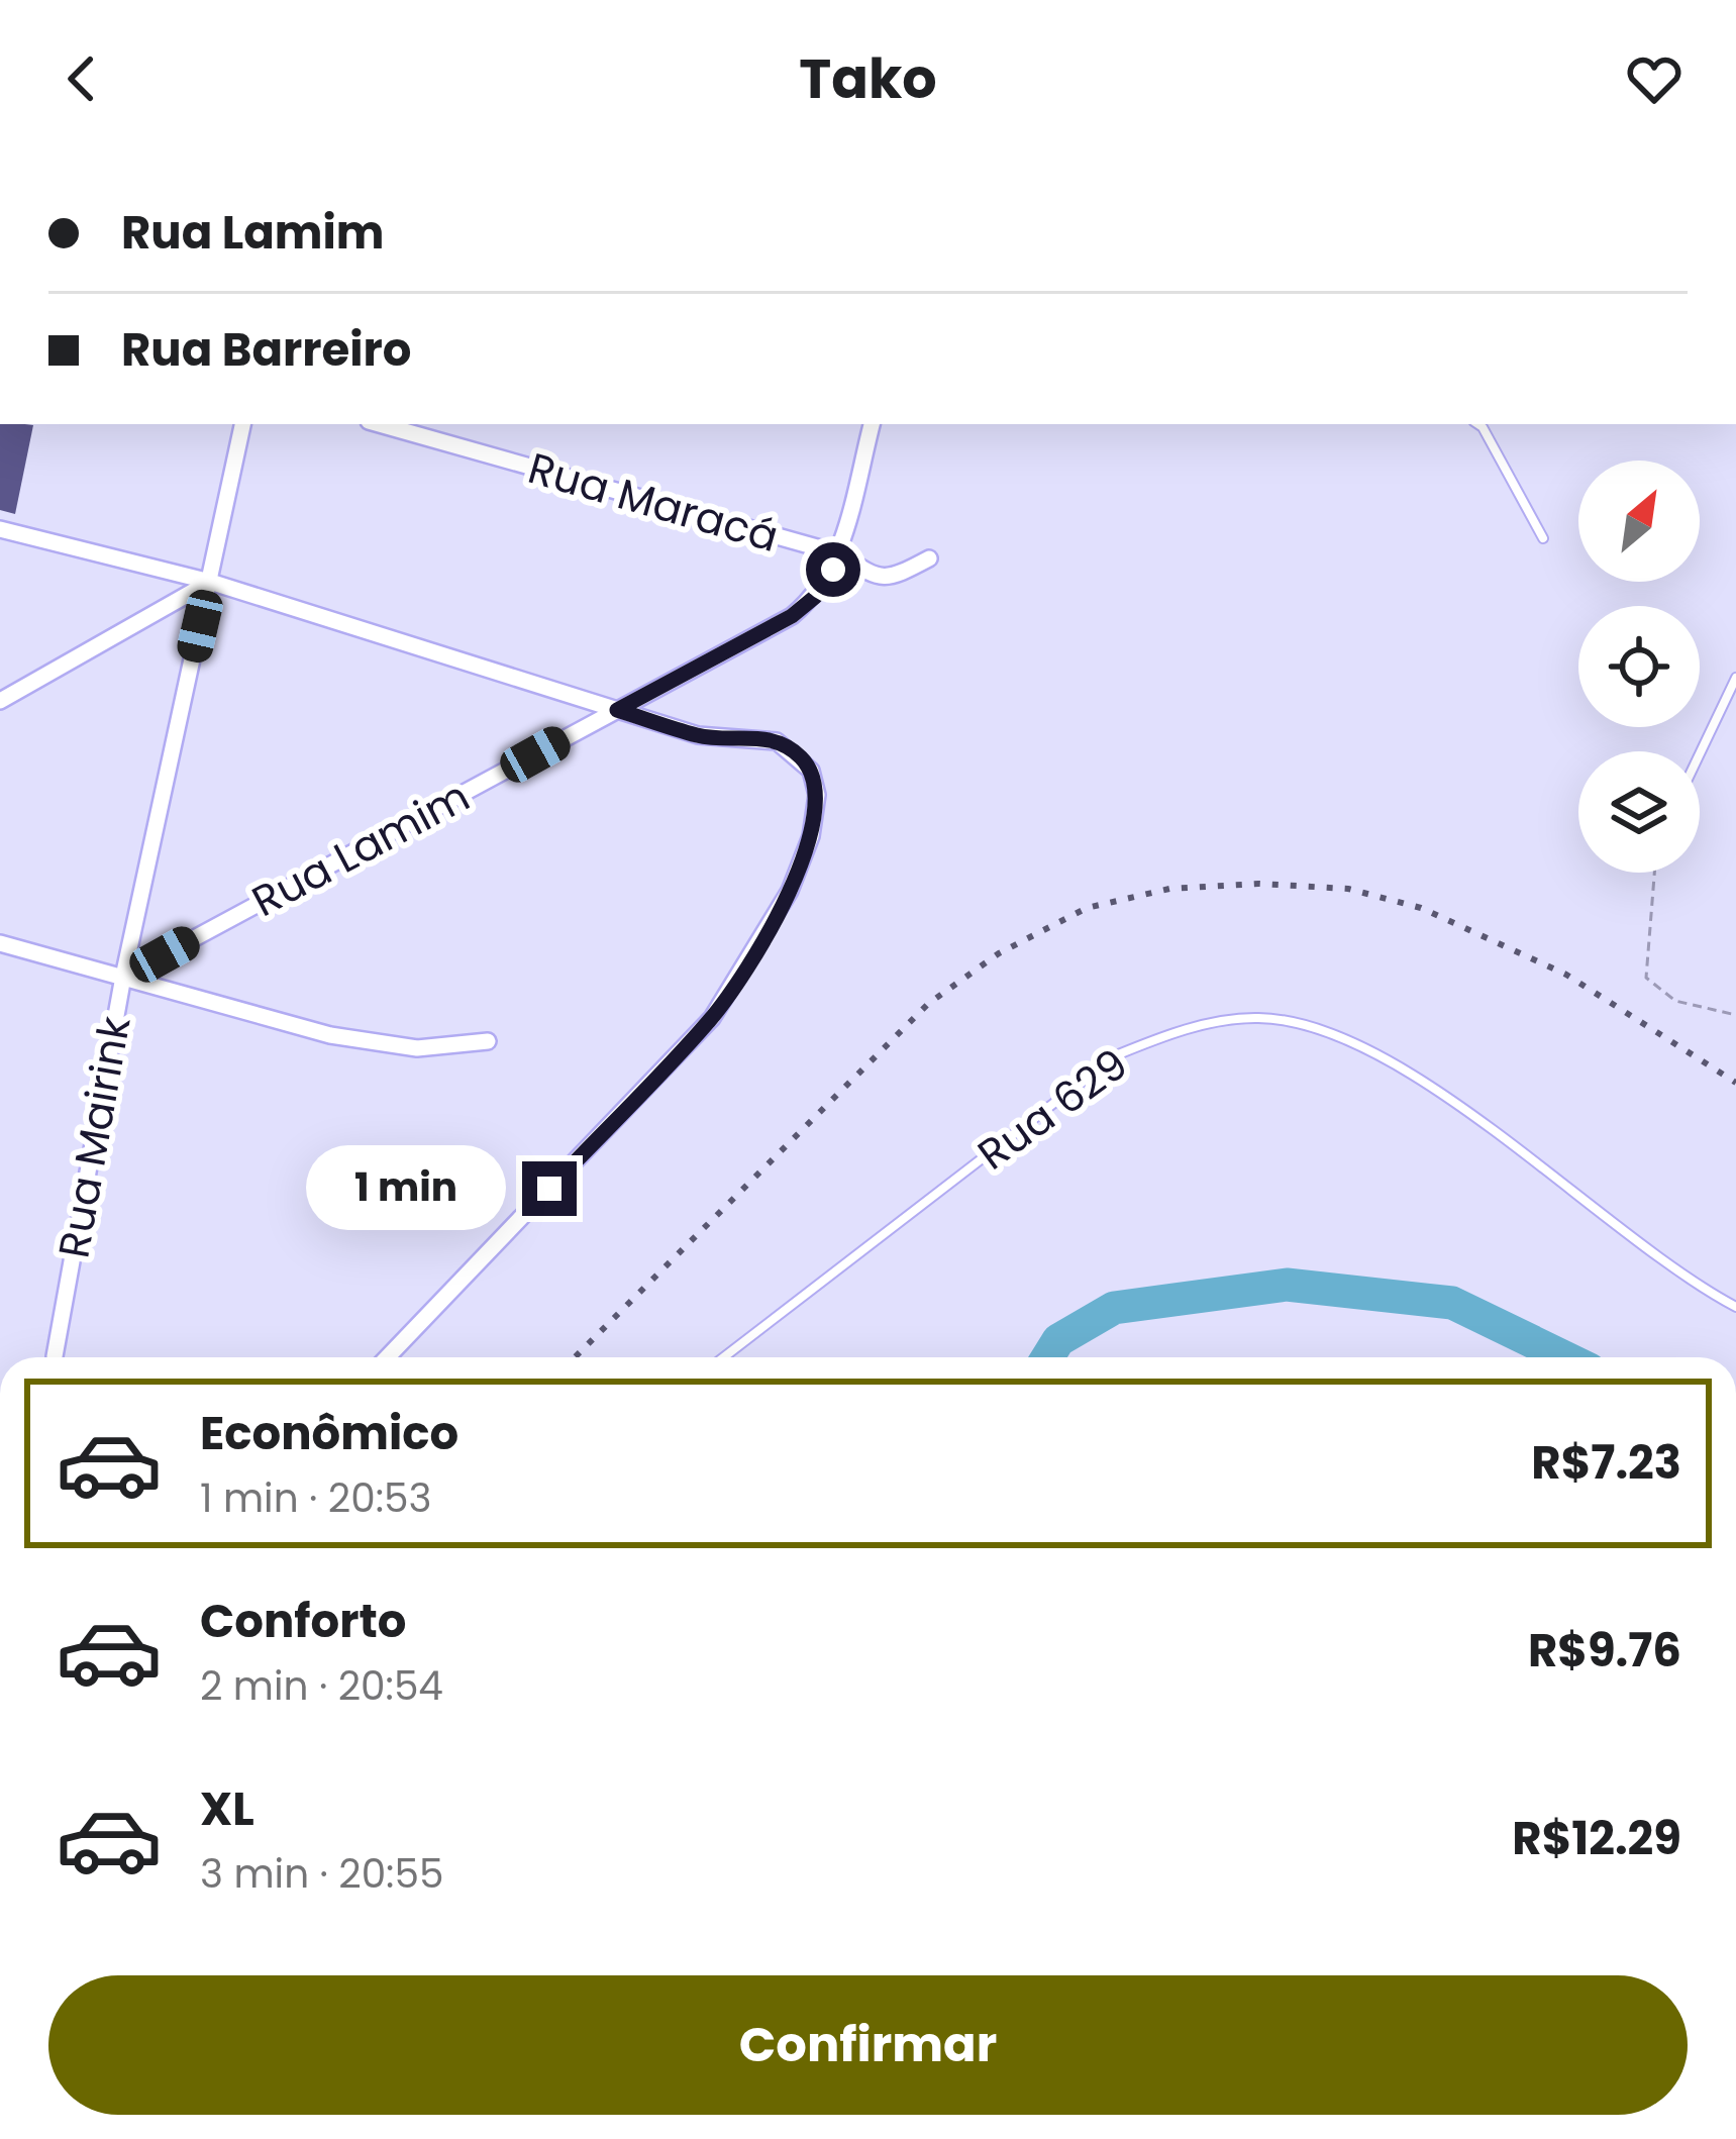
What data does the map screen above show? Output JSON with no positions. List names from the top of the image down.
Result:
{
  "streets": {
    "street": ["Rua Maracá", "Rua Lamim", "Rua Mairink"],
    "lane": ["Rua 629"]
  },
  "crossings": [
    ["Rua Maracá", "Rua Lamim"],
    ["Rua Lamim", "Rua Mairink"]
  ],
  "north": "top right",
  "page": {
    "header": "Tako",
    "banner": ["Rua Lamim", "Rua Barreiro"],
    "bubble": "1 min",
    "list": [
      {
        "name": "Econômico",
        "note": "1 min · 20:53",
        "value": "R$7.23"
      },
      {
        "name": "Conforto",
        "note": "2 min · 20:54",
        "value": "R$9.76"
      },
      {
        "name": "XL",
        "note": "3 min · 20:55",
        "value": "R$12.29"
      }
    ],
    "buttons": "Confirmar"
  }
}
